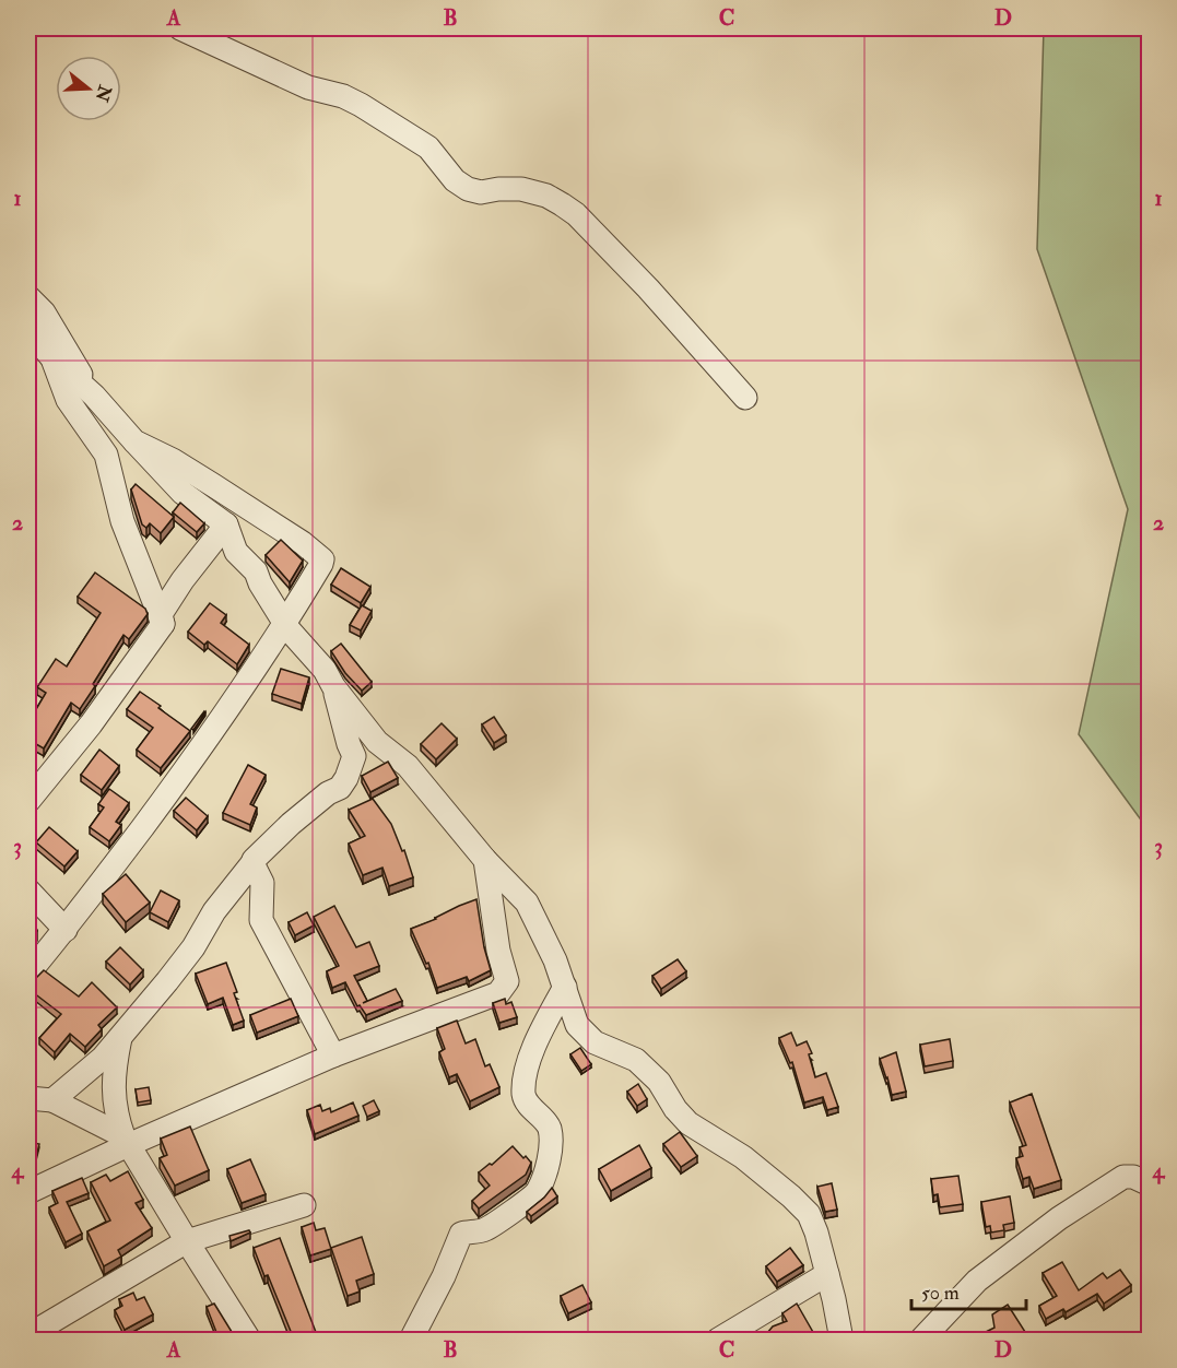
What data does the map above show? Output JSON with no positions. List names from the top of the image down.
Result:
{
  "scale_bar": "50 m",
  "north": "right",
  "grid": {
    "columns": [
      "A",
      "B",
      "C",
      "D"
    ],
    "rows": [
      "1",
      "2",
      "3",
      "4"
    ]
  }
}
